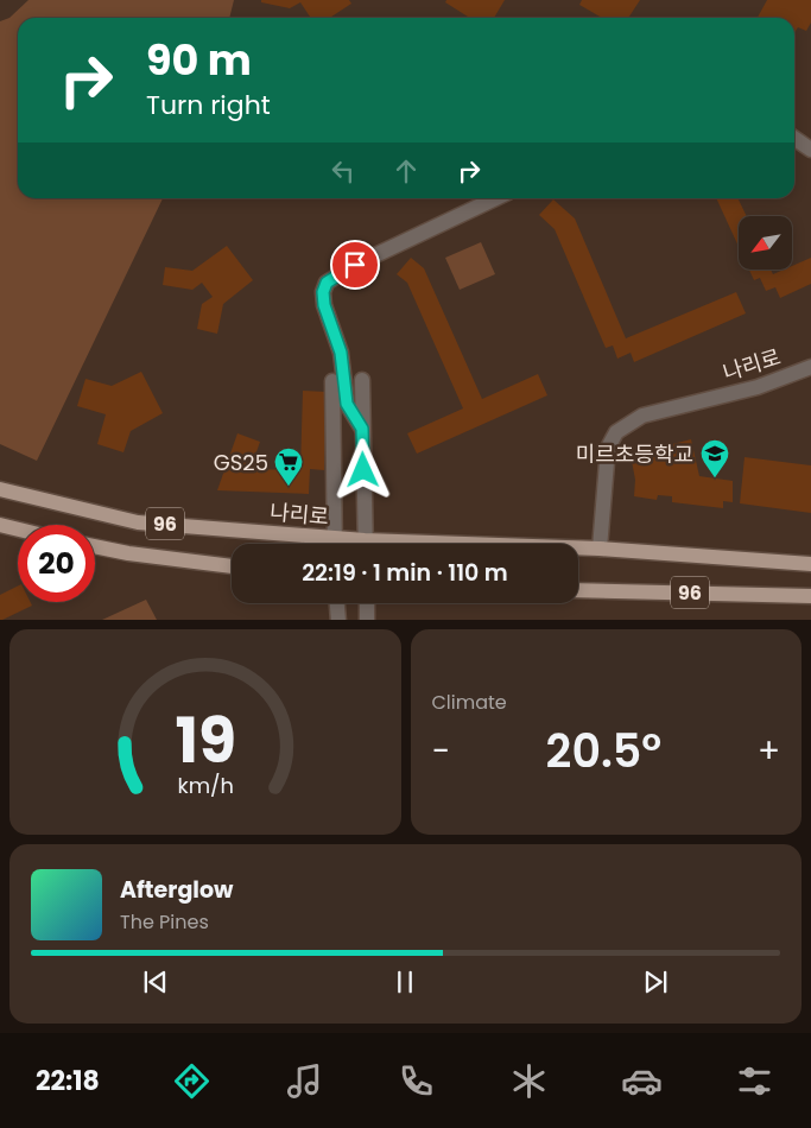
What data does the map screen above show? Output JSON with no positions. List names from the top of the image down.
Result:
{
  "streets": {
    "main road": ["나리로", "96"]
  },
  "places": {
    "school or university": ["미르초등학교"],
    "supermarket": ["GS25"]
  },
  "north": "bottom left",
  "page": {
    "turn": ["90 m", "Turn right"],
    "limit": "20",
    "trip": "22:19 · 1 min · 110 m",
    "tile": "Climate",
    "heat": ["−", "20.5°", "+"],
    "song": ["Afterglow", "The Pines"],
    "tabs": "22:18",
    "gauge": ["19", "km/h"]
  }
}
